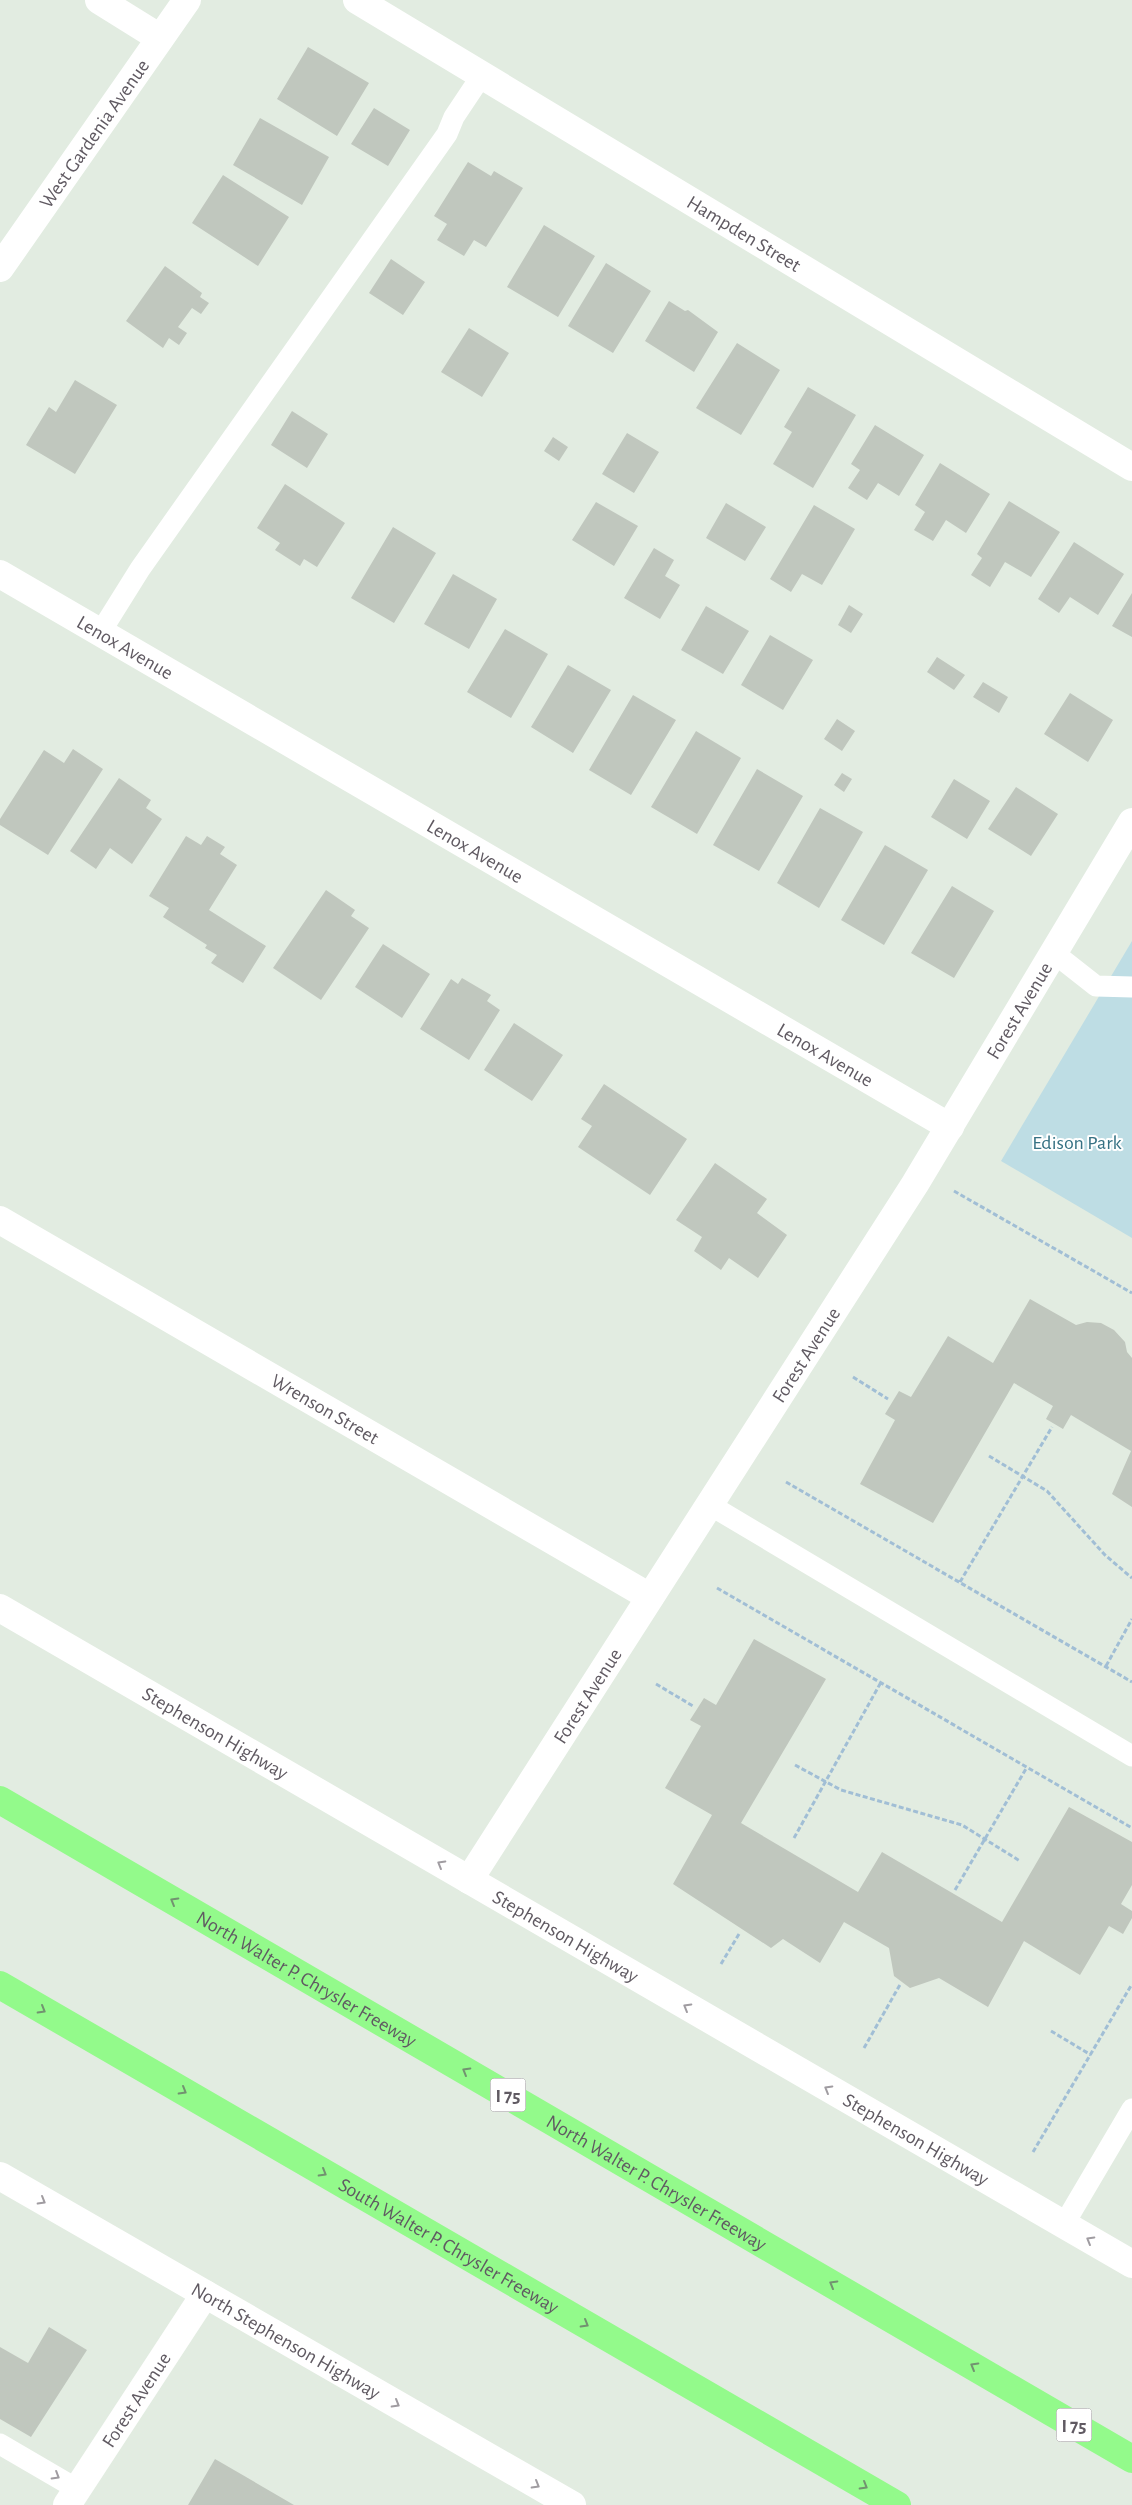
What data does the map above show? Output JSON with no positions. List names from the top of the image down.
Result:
{
  "streets": {
    "highway": ["North Walter P. Chrysler Freeway", "I 75", "South Walter P. Chrysler Freeway"],
    "street": [
      "West Gardenia Avenue",
      "Hampden Street",
      "Lenox Avenue",
      "Forest Avenue",
      "Wrenson Street",
      "Stephenson Highway",
      "North Stephenson Highway"
    ]
  },
  "crossings": [
    ["Lenox Avenue", "Forest Avenue"],
    ["Forest Avenue", "Wrenson Street"],
    ["Forest Avenue", "Stephenson Highway"],
    ["Forest Avenue", "North Stephenson Highway"]
  ],
  "one_way": [
    "Stephenson Highway",
    "North Walter P. Chrysler Freeway",
    "South Walter P. Chrysler Freeway",
    "North Stephenson Highway"
  ],
  "parks": ["Edison Park"]
}
